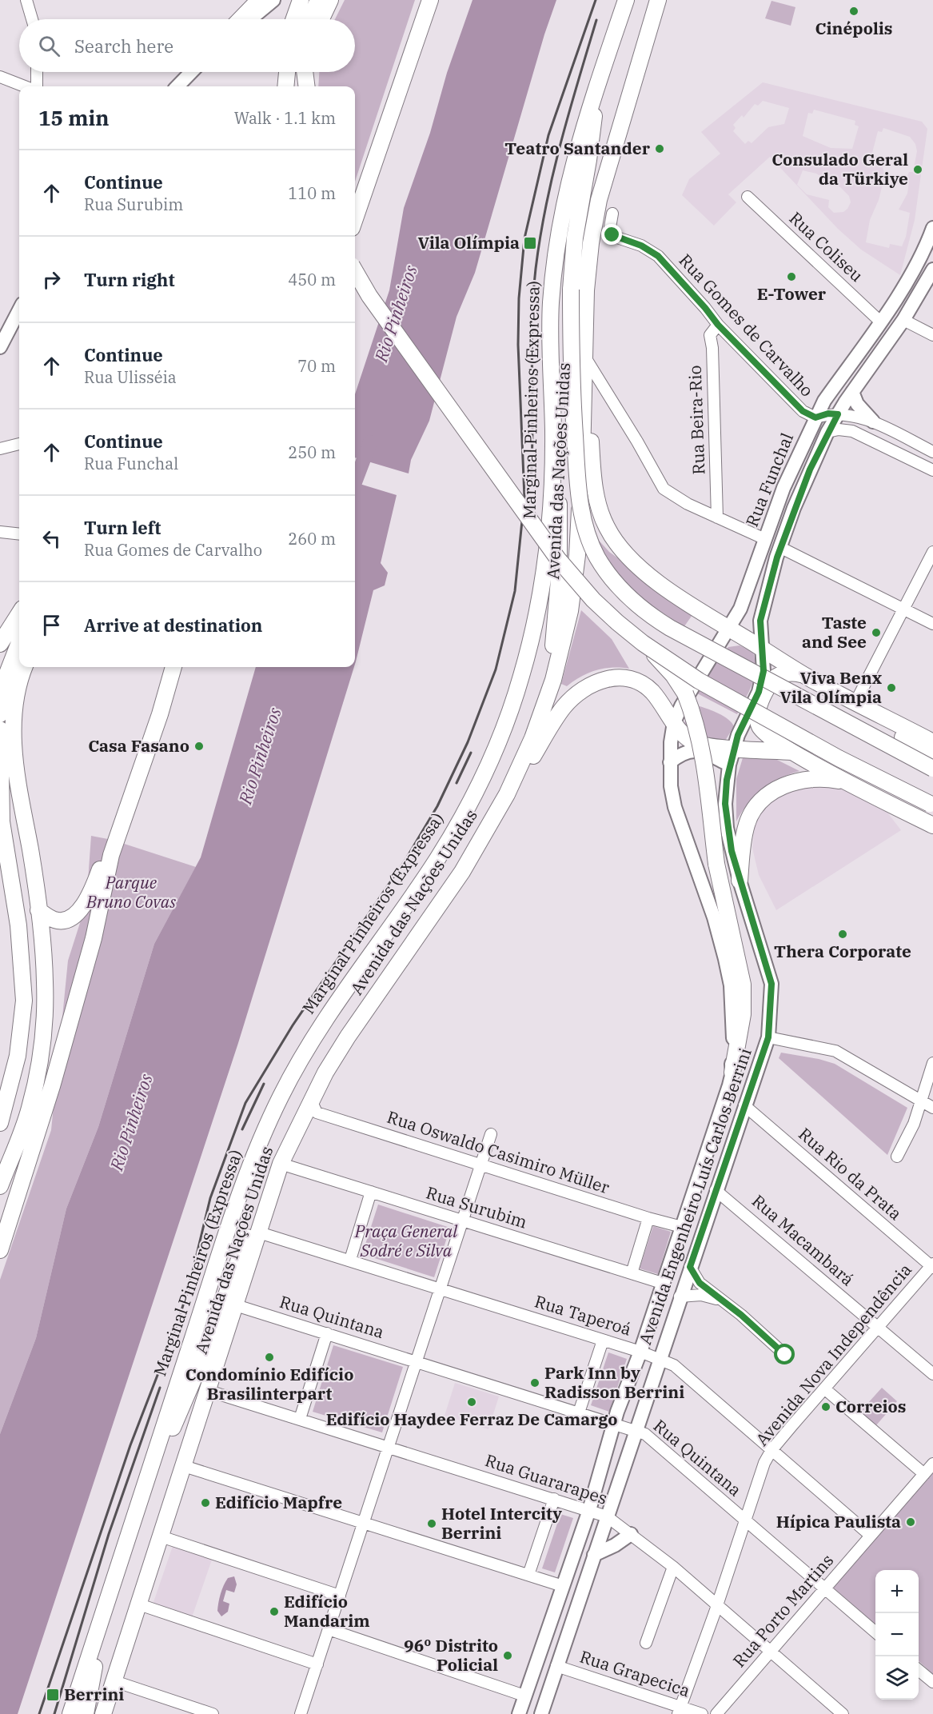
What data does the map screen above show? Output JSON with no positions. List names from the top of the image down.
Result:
{
  "streets": {
    "highway": ["Marginal Pinheiros (Expressa)", "Avenida das Nações Unidas"],
    "main road": ["Rua Funchal", "Avenida Engenheiro Luís Carlos Berrini"],
    "street": [
      "Rua Coliseu",
      "Rua Gomes de Carvalho",
      "Rua Beira-Rio",
      "Rua Oswaldo Casimiro Müller",
      "Rua Rio da Prata",
      "Rua Surubim",
      "Rua Macambará",
      "Rua Taperoá",
      "Rua Quintana",
      "Avenida Nova Independência",
      "Rua Guararapes",
      "Rua Porto Martins",
      "Rua Grapecica"
    ]
  },
  "crossings": [
    ["Rua Coliseu", "Rua Funchal"],
    ["Rua Gomes de Carvalho", "Rua Beira-Rio"],
    ["Rua Gomes de Carvalho", "Rua Funchal"],
    ["Avenida das Nações Unidas", "Rua Oswaldo Casimiro Müller"],
    ["Avenida das Nações Unidas", "Rua Surubim"],
    ["Avenida das Nações Unidas", "Rua Taperoá"],
    ["Avenida das Nações Unidas", "Rua Quintana"],
    ["Avenida das Nações Unidas", "Rua Guararapes"],
    ["Rua Funchal", "Avenida Engenheiro Luís Carlos Berrini"],
    ["Rua Oswaldo Casimiro Müller", "Avenida Engenheiro Luís Carlos Berrini"],
    ["Rua Rio da Prata", "Avenida Engenheiro Luís Carlos Berrini"],
    ["Rua Rio da Prata", "Avenida Nova Independência"],
    ["Avenida Engenheiro Luís Carlos Berrini", "Rua Surubim"],
    ["Avenida Engenheiro Luís Carlos Berrini", "Rua Macambará"],
    ["Avenida Engenheiro Luís Carlos Berrini", "Rua Taperoá"],
    ["Avenida Engenheiro Luís Carlos Berrini", "Rua Quintana"],
    ["Avenida Engenheiro Luís Carlos Berrini", "Rua Guararapes"],
    ["Avenida Engenheiro Luís Carlos Berrini", "Rua Grapecica"],
    ["Rua Macambará", "Avenida Nova Independência"],
    ["Rua Taperoá", "Avenida Nova Independência"],
    ["Rua Taperoá", "Rua Porto Martins"],
    ["Rua Quintana", "Avenida Nova Independência"],
    ["Rua Quintana", "Rua Porto Martins"],
    ["Avenida Nova Independência", "Rua Guararapes"],
    ["Avenida Nova Independência", "Rua Grapecica"],
    ["Rua Guararapes", "Rua Porto Martins"]
  ],
  "water": ["Rio Pinheiros"],
  "parks": ["Parque Bruno Covas", "Praça General Sodré e Silva"],
  "places": {
    "other": [
      "Cinépolis",
      "Teatro Santander",
      "Consulado Geral da Türkiye",
      "E-Tower",
      "Taste and See",
      "Viva Benx Vila Olímpia",
      "Casa Fasano",
      "Thera Corporate",
      "Condomínio Edifício Brasilinterpart",
      "Park Inn by Radisson Berrini",
      "Edifício Haydee Ferraz De Camargo",
      "Correios",
      "Edifício Mapfre",
      "Hípica Paulista",
      "Hotel Intercity Berrini",
      "Edifício Mandarim",
      "96º Distrito Policial"
    ],
    "transit": ["Vila Olímpia", "Berrini"]
  },
  "page": {
    "search": "Search here",
    "heading": ["15 min", "Walk · 1.1 km"],
    "list": [
      ["Continue", "Rua Surubim", "110 m"],
      ["Turn right", "450 m"],
      ["Continue", "Rua Ulisséia", "70 m"],
      ["Continue", "Rua Funchal", "250 m"],
      ["Turn left", "Rua Gomes de Carvalho", "260 m"],
      "Arrive at destination"
    ],
    "map_buttons": ["+", "−"]
  }
}
